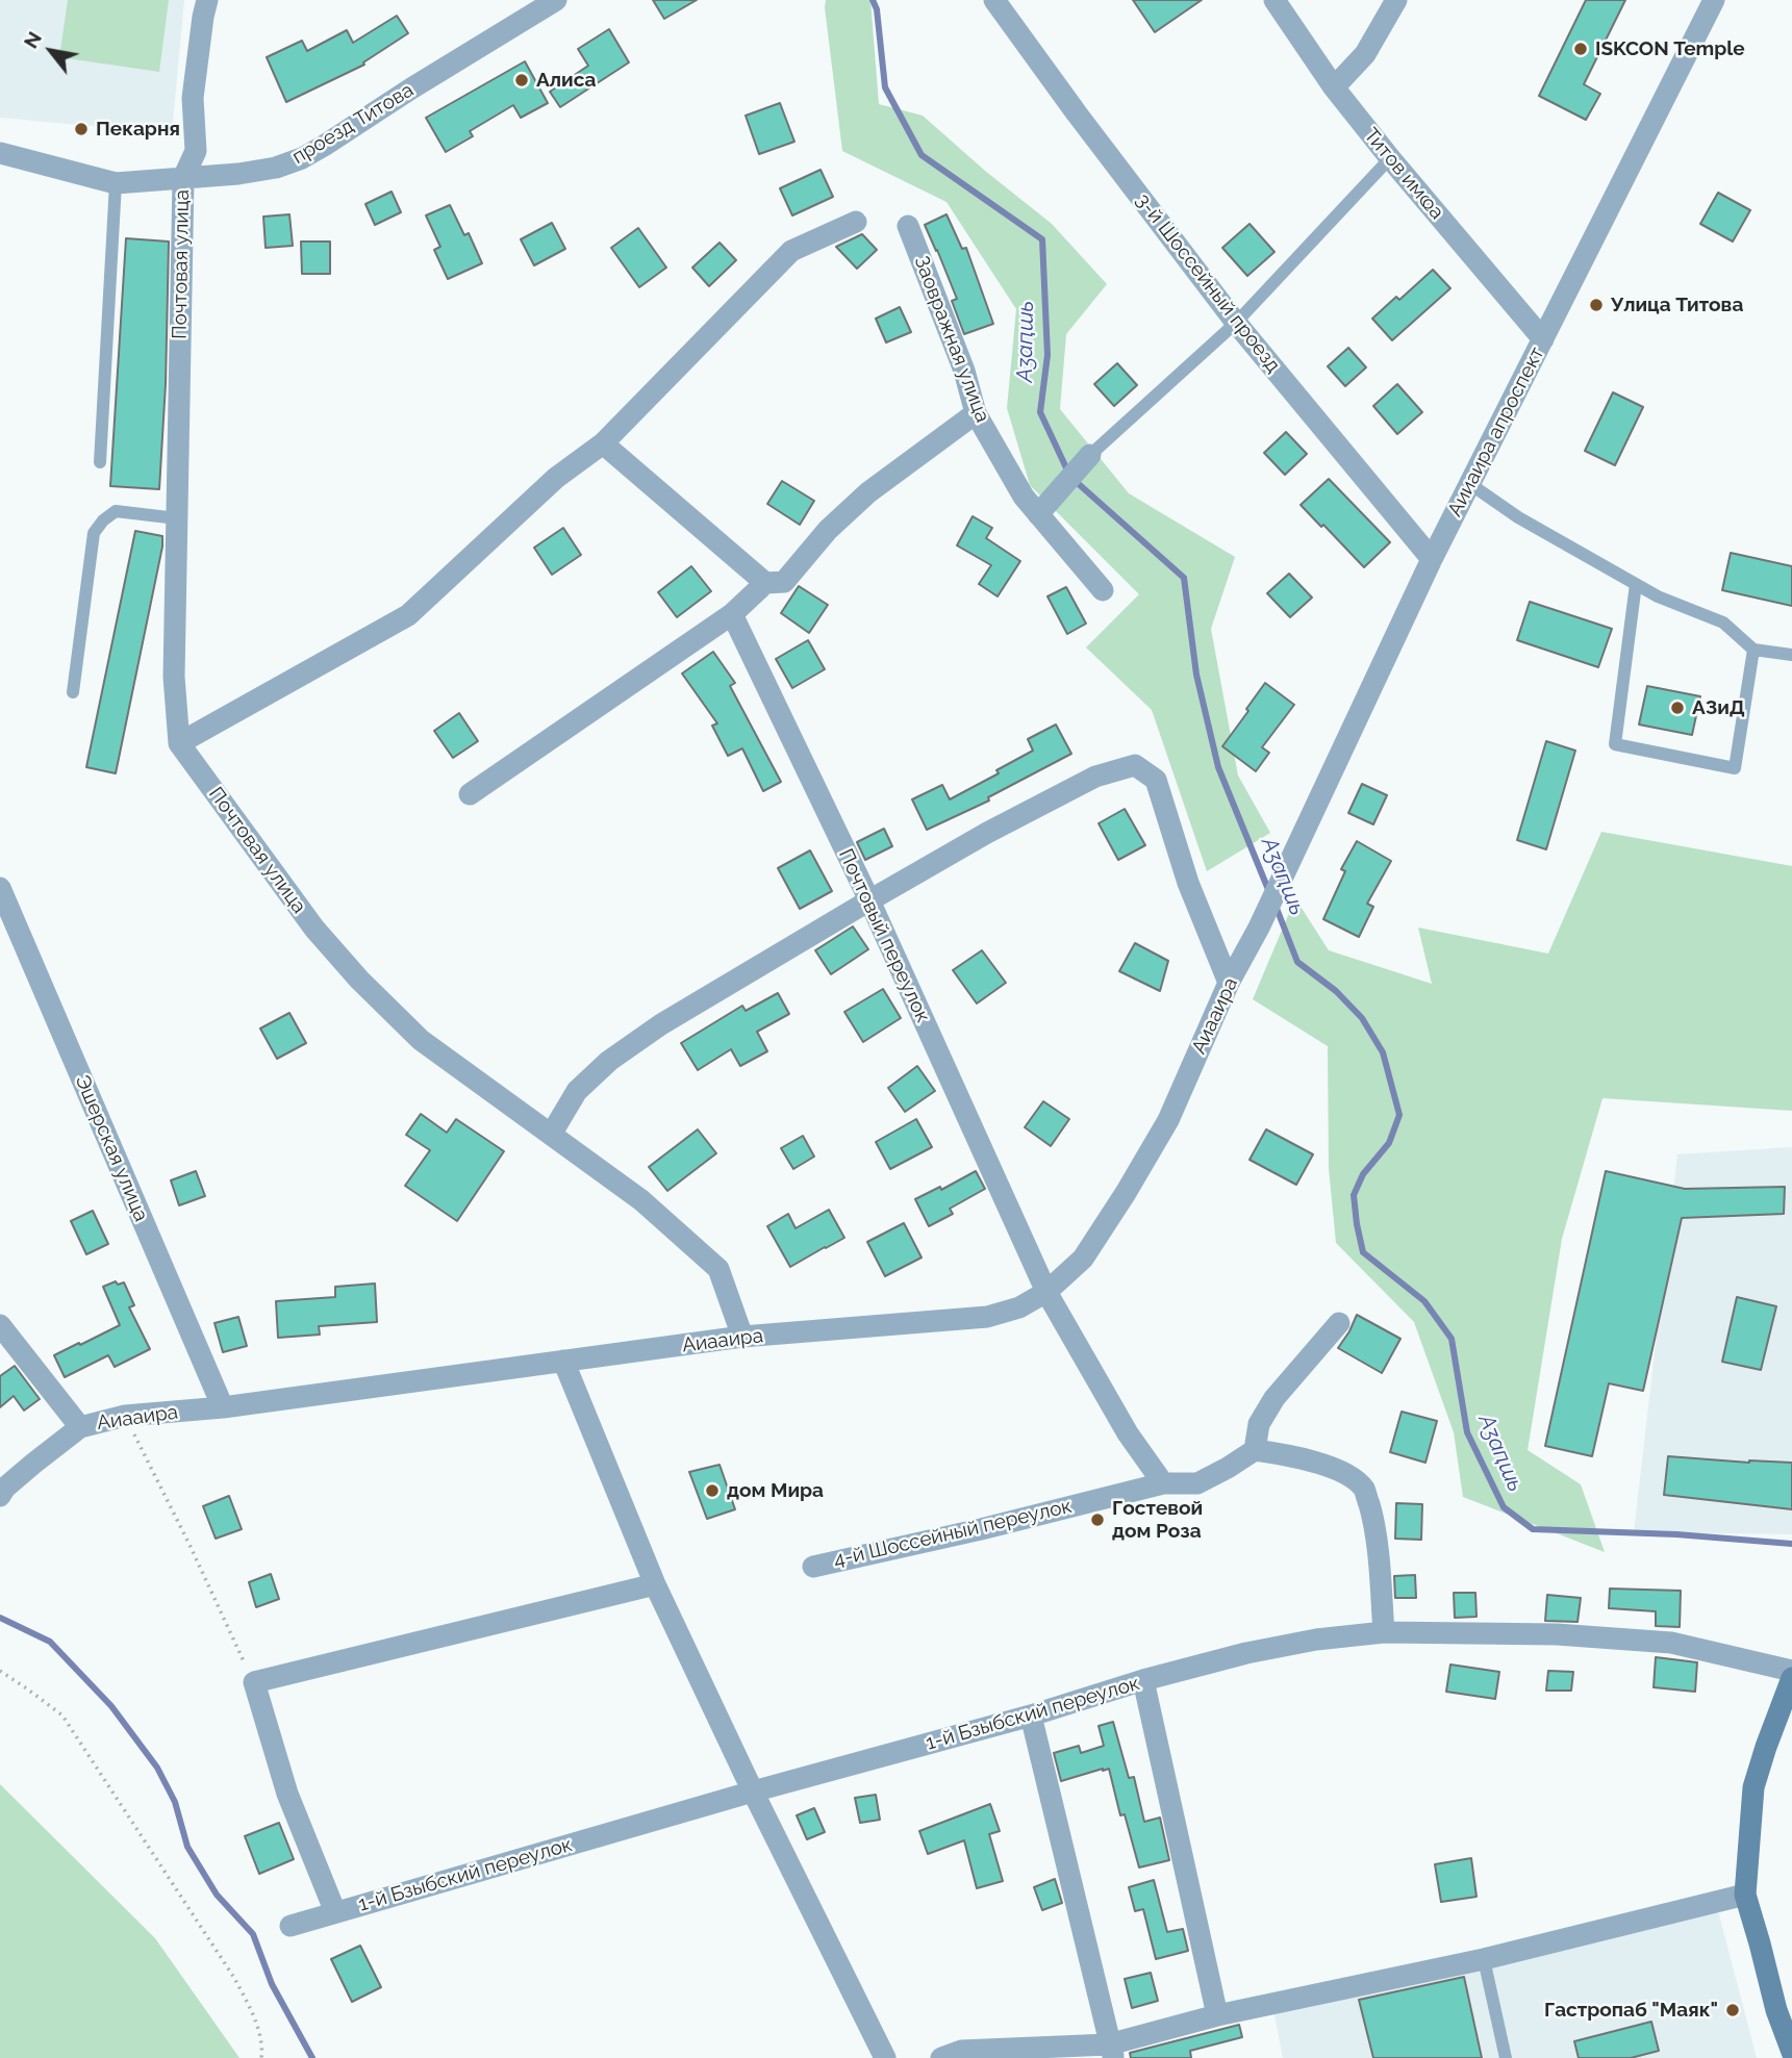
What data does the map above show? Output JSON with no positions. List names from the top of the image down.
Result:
{
  "streets": {
    "street": [
      "проезд Титова",
      "Титов имҩа",
      "Почтовая улица",
      "3-й Шоссейный проезд",
      "Заовражная улица",
      "Аииаира апроспект",
      "Почтовый переулок",
      "Аиааира",
      "Эшерская улица",
      "4-й Шоссейный переулок",
      "1-й Бзыбский переулок"
    ]
  },
  "crossings": [
    ["проезд Титова", "Почтовая улица"],
    ["Титов имҩа", "Аииаира апроспект"],
    ["Почтовая улица", "Аиааира"],
    ["3-й Шоссейный проезд", "Аииаира апроспект"],
    ["Аииаира апроспект", "Аиааира"],
    ["Почтовый переулок", "Аиааира"],
    ["Почтовый переулок", "4-й Шоссейный переулок"],
    ["Аиааира", "Эшерская улица"]
  ],
  "water": ["Аӡаԥшь"],
  "places": [
    "ISKCON Temple",
    "Алиса",
    "Пекарня",
    "Улица Титова",
    "АЗиД",
    "дом Мира",
    "Гостевой дом Роза",
    "Гастропаб \"Маяк\""
  ],
  "north": "top left"
}
